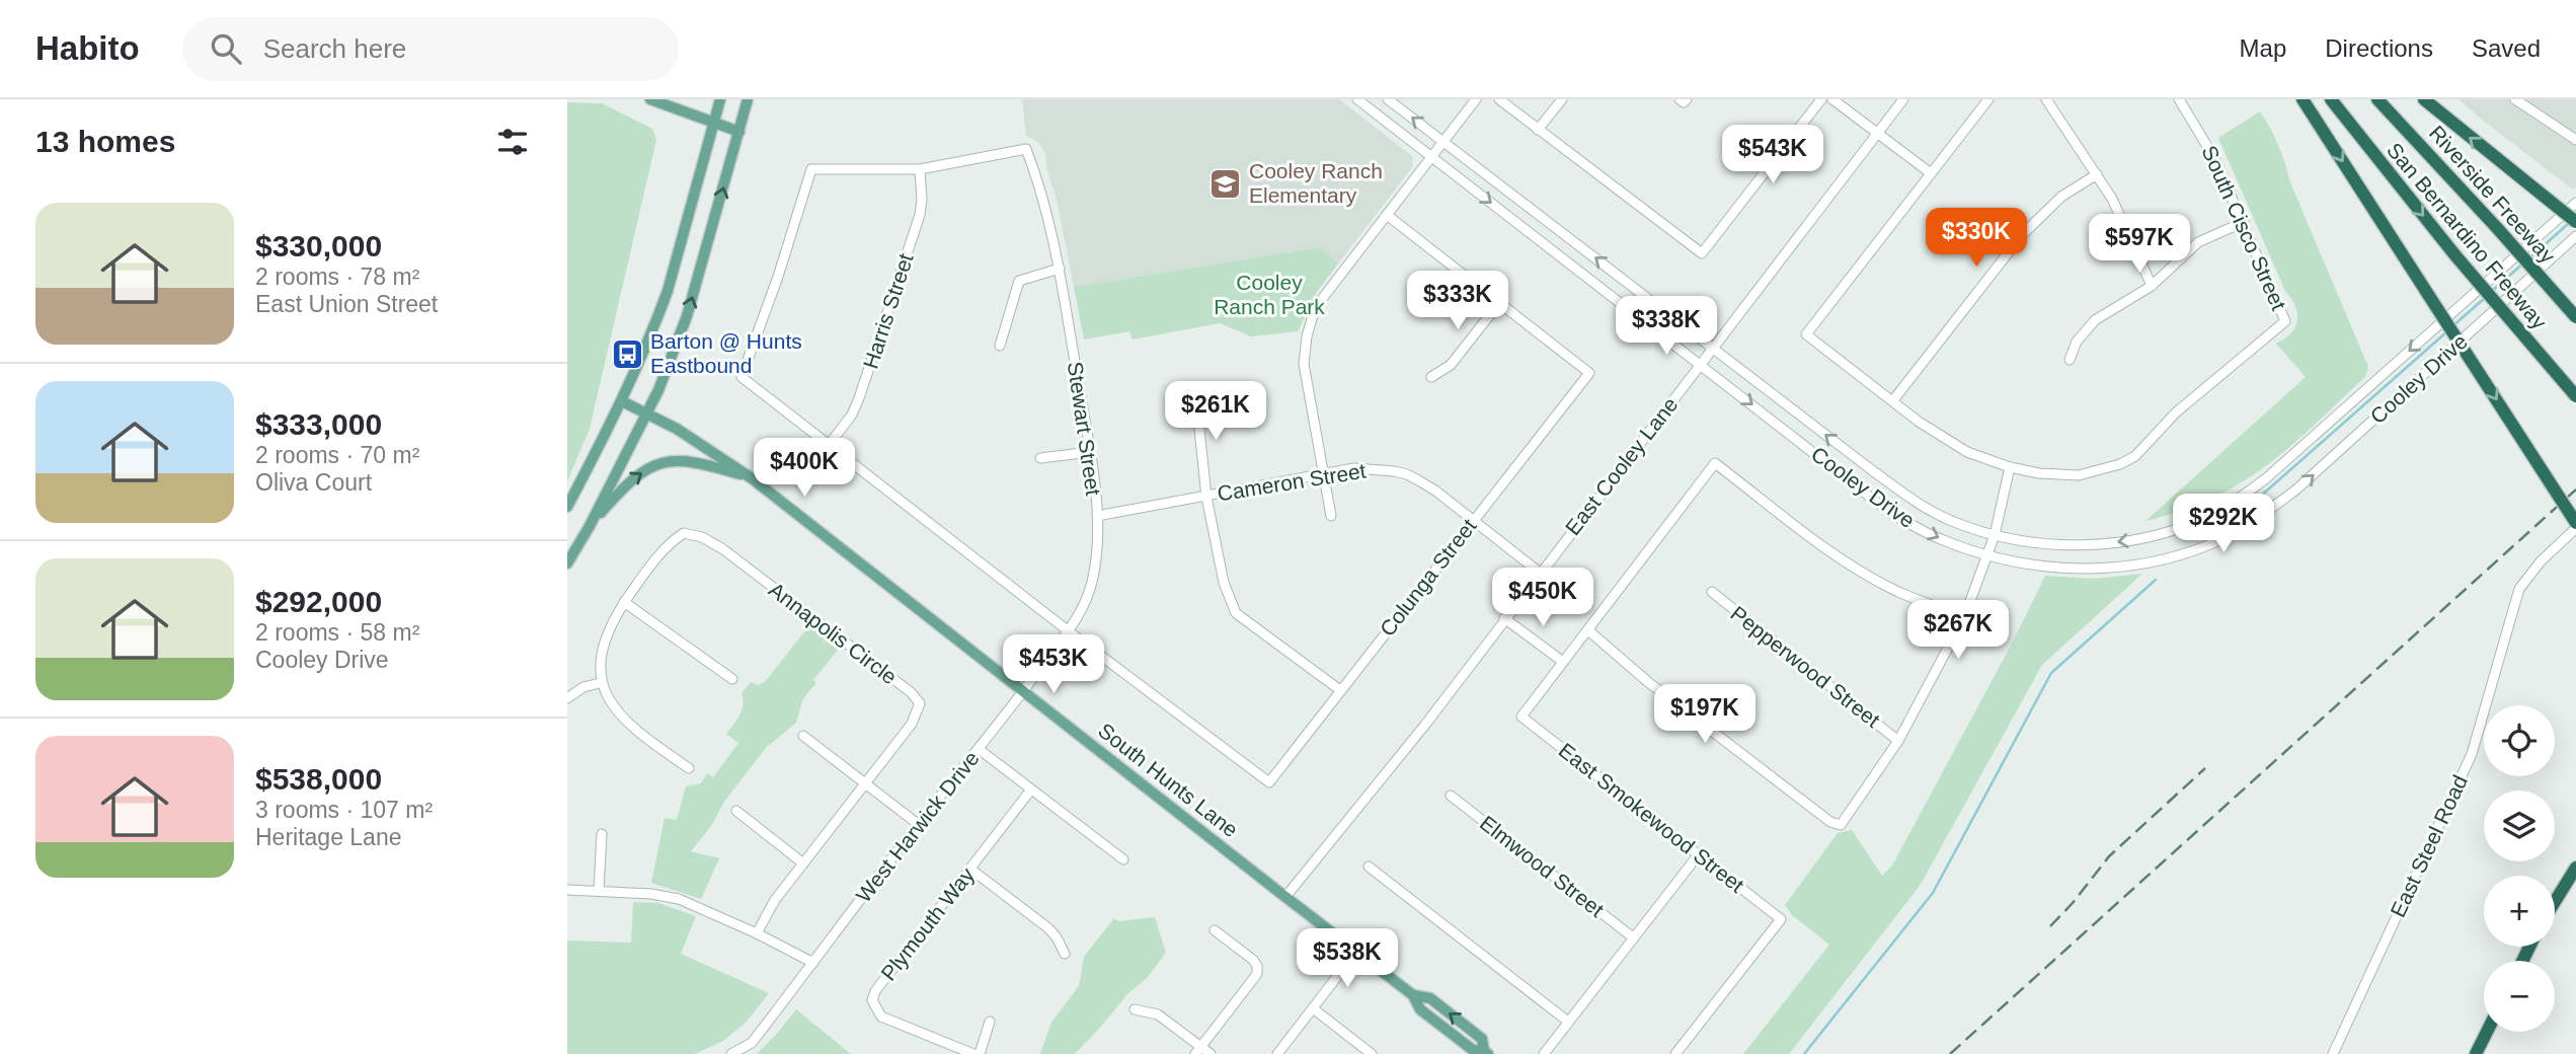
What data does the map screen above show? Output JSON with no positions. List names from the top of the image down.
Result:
{
  "streets": {
    "highway": ["Riverside Freeway", "San Bernardino Freeway"],
    "main road": ["South Hunts Lane"],
    "street": [
      "South Cisco Street",
      "Harris Street",
      "Cooley Drive",
      "Stewart Street",
      "East Cooley Lane",
      "Cameron Street",
      "Colunga Street",
      "Annapolis Circle",
      "Pepperwood Street",
      "East Smokewood Street",
      "West Harwick Drive",
      "East Steel Road",
      "Elmwood Street",
      "Plymouth Way"
    ]
  },
  "crossings": [
    ["Harris Street", "Stewart Street"],
    ["Cooley Drive", "East Cooley Lane"],
    ["Stewart Street", "Cameron Street"],
    ["Stewart Street", "Colunga Street"],
    ["Stewart Street", "South Hunts Lane"],
    ["Stewart Street", "West Harwick Drive"],
    ["East Cooley Lane", "Cameron Street"],
    ["East Cooley Lane", "South Hunts Lane"],
    ["Cameron Street", "Colunga Street"],
    ["South Hunts Lane", "West Harwick Drive"]
  ],
  "parks": ["Cooley Ranch Park"],
  "places": {
    "school or university": ["Cooley Ranch Elementary"],
    "bus stop": ["Barton @ Hunts Eastbound"]
  },
  "page": {
    "header": "Habito",
    "search": "Search here",
    "nav": ["Map", "Directions", "Saved"],
    "heading": "13 homes",
    "price": [
      "$543K",
      "$330K",
      "$597K",
      "$333K",
      "$338K",
      "$261K",
      "$400K",
      "$292K",
      "$450K",
      "$267K",
      "$453K",
      "$197K",
      "$538K"
    ],
    "list": [
      {
        "name": "$330,000",
        "note": "2 rooms · 78 m² · East Union Street"
      },
      {
        "name": "$333,000",
        "note": "2 rooms · 70 m² · Oliva Court"
      },
      {
        "name": "$292,000",
        "note": "2 rooms · 58 m² · Cooley Drive"
      },
      {
        "name": "$538,000",
        "note": "3 rooms · 107 m² · Heritage Lane"
      }
    ],
    "map_buttons": ["+", "−"]
  }
}
